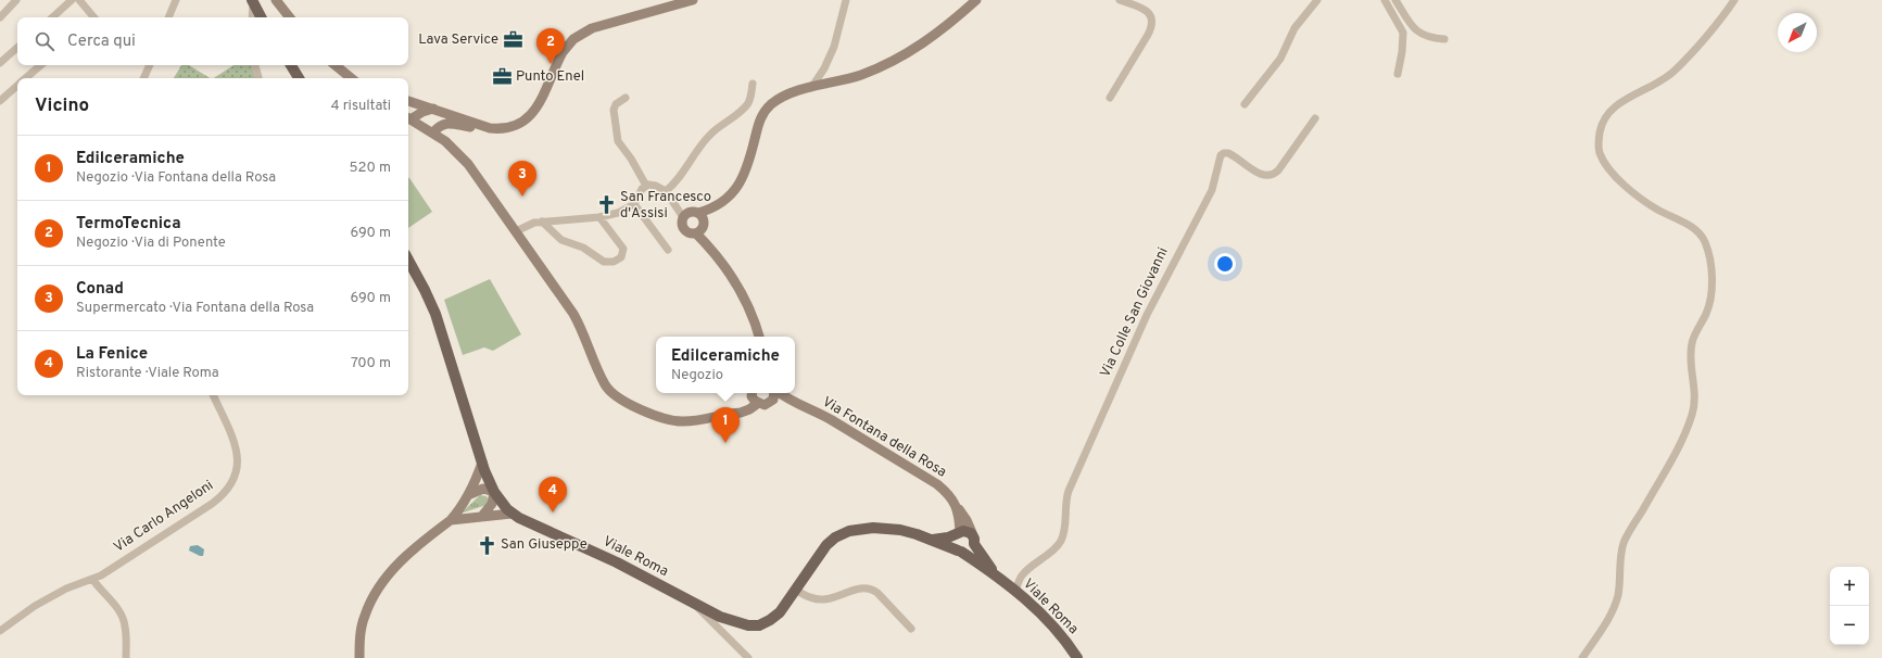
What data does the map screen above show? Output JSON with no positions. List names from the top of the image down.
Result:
{
  "streets": {
    "main road": ["Via Fontana della Rosa", "Viale Roma"],
    "street": ["Via Colle San Giovanni", "Via Carlo Angeloni"]
  },
  "crossings": [
    ["Via Colle San Giovanni", "Viale Roma"],
    ["Via Fontana della Rosa", "Viale Roma"]
  ],
  "places": {
    "office": ["Lava Service", "Punto Enel"],
    "church": ["San Francesco d'Assisi", "San Giuseppe"]
  },
  "north": "bottom left",
  "page": {
    "search": "Cerca qui",
    "pins": [
      "2",
      "3",
      "1",
      "4"
    ],
    "heading": ["Vicino", "4 risultati"],
    "list": [
      {
        "mark": "1",
        "name": "Edilceramiche",
        "note": "Negozio · Via Fontana della Rosa",
        "value": "520 m"
      },
      {
        "mark": "2",
        "name": "TermoTecnica",
        "note": "Negozio · Via di Ponente",
        "value": "690 m"
      },
      {
        "mark": "3",
        "name": "Conad",
        "note": "Supermercato · Via Fontana della Rosa",
        "value": "690 m"
      },
      {
        "mark": "4",
        "name": "La Fenice",
        "note": "Ristorante · Viale Roma",
        "value": "700 m"
      }
    ],
    "popup": ["Edilceramiche", "Negozio"],
    "map_buttons": ["+", "−"]
  }
}
